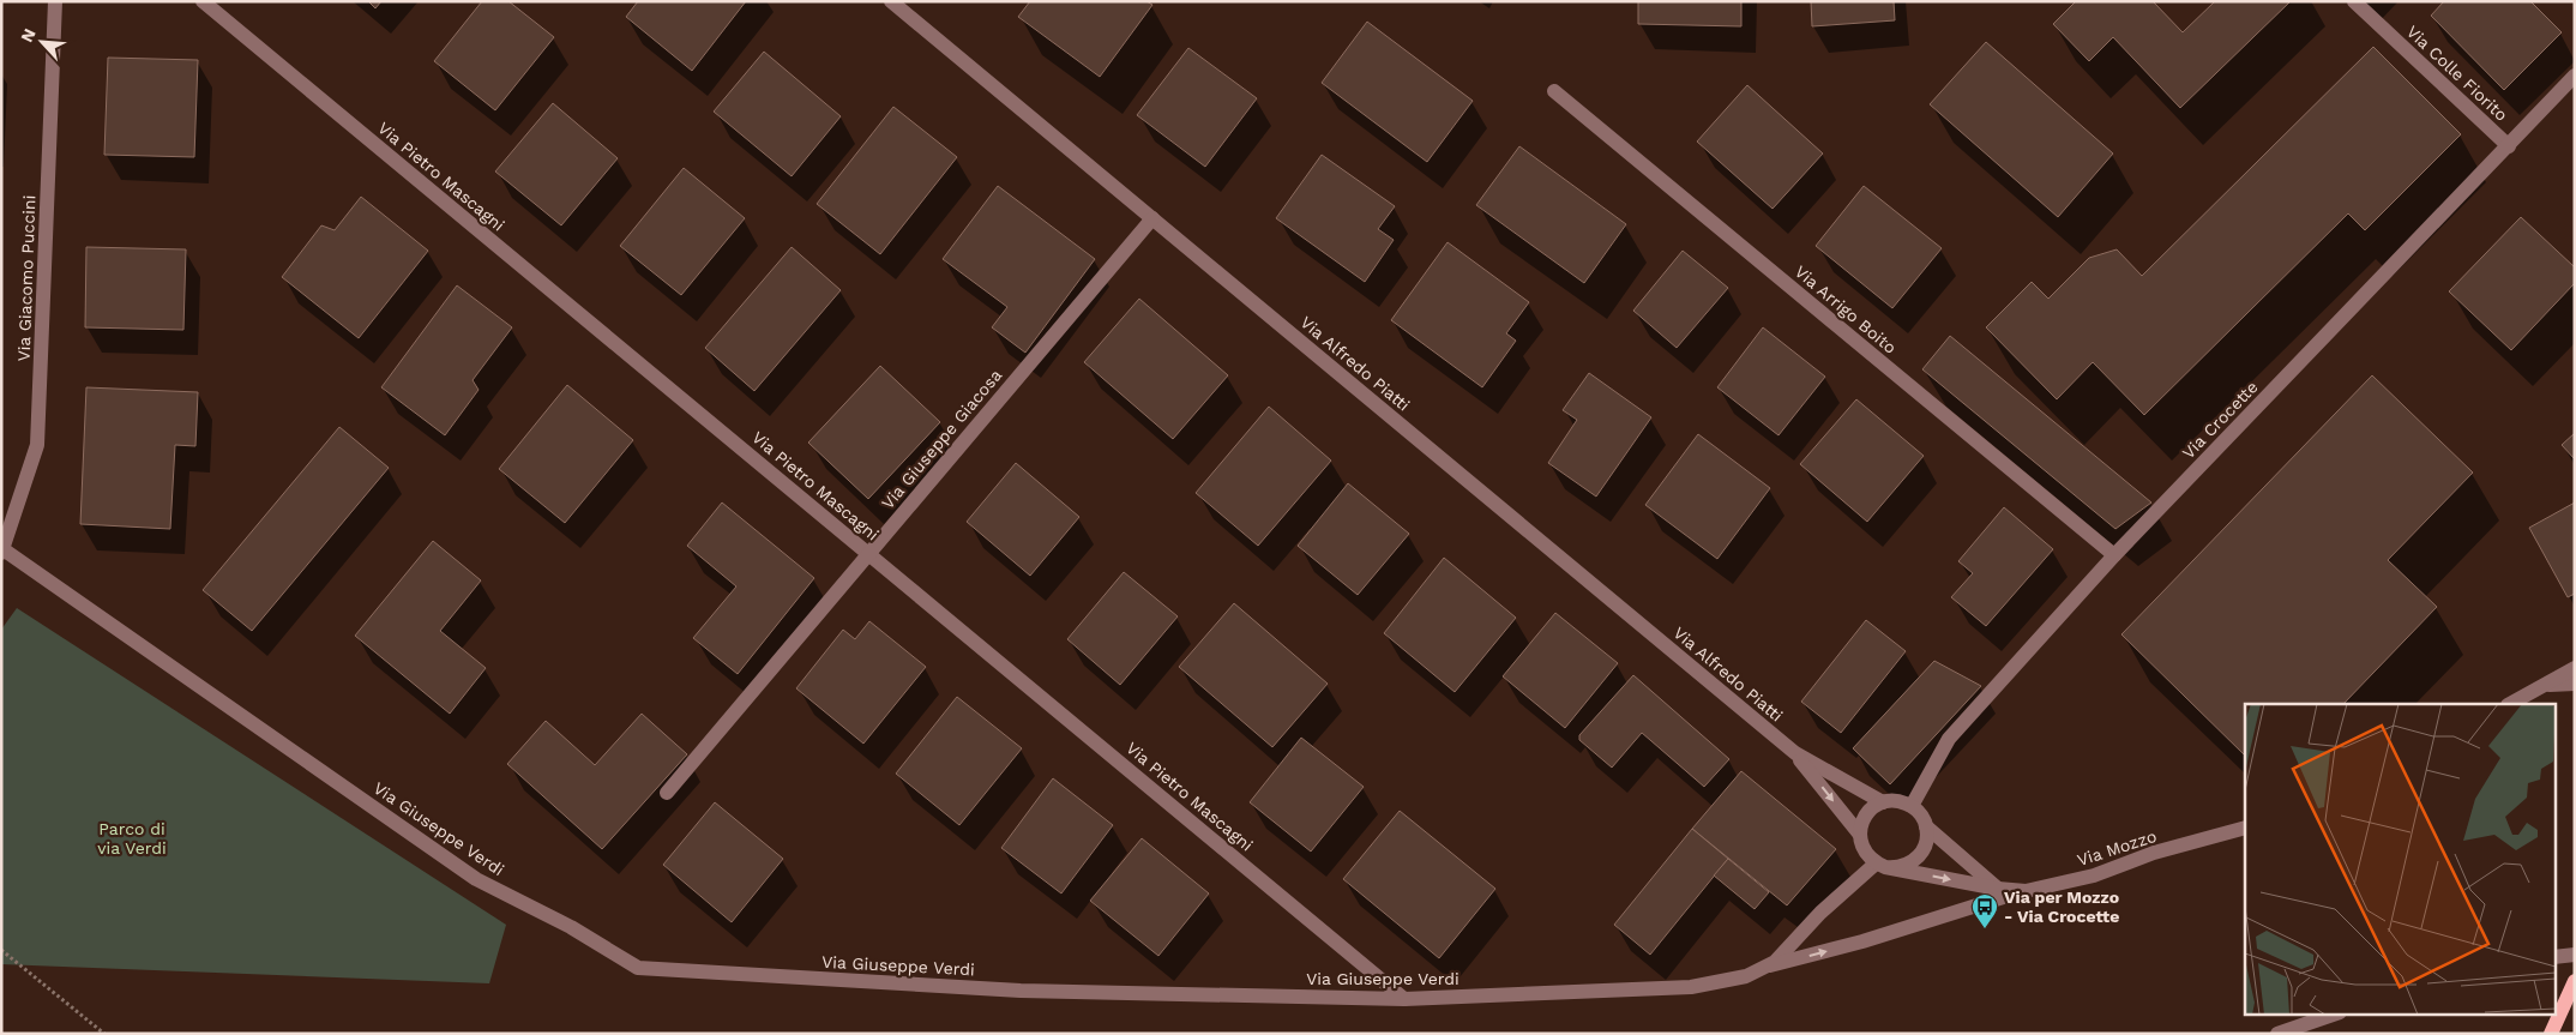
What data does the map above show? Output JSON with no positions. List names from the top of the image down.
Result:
{
  "streets": {
    "street": [
      "Via Colle Fiorito",
      "Via Pietro Mascagni",
      "Via Giacomo Puccini",
      "Via Arrigo Boito",
      "Via Alfredo Piatti",
      "Via Crocette",
      "Via Giuseppe Giacosa",
      "Via Giuseppe Verdi",
      "Via Mozzo"
    ]
  },
  "crossings": [
    ["Via Colle Fiorito", "Via Crocette"],
    ["Via Pietro Mascagni", "Via Giuseppe Giacosa"],
    ["Via Pietro Mascagni", "Via Giuseppe Verdi"],
    ["Via Giacomo Puccini", "Via Giuseppe Verdi"],
    ["Via Arrigo Boito", "Via Crocette"],
    ["Via Alfredo Piatti", "Via Crocette"],
    ["Via Alfredo Piatti", "Via Giuseppe Giacosa"],
    ["Via Alfredo Piatti", "Via Giuseppe Verdi"],
    ["Via Alfredo Piatti", "Via Mozzo"],
    ["Via Crocette", "Via Giuseppe Verdi"],
    ["Via Crocette", "Via Mozzo"],
    ["Via Giuseppe Verdi", "Via Mozzo"]
  ],
  "parks": ["Parco di via Verdi"],
  "places": {
    "bus stop": ["Via per Mozzo - Via Crocette"]
  },
  "north": "top left"
}
